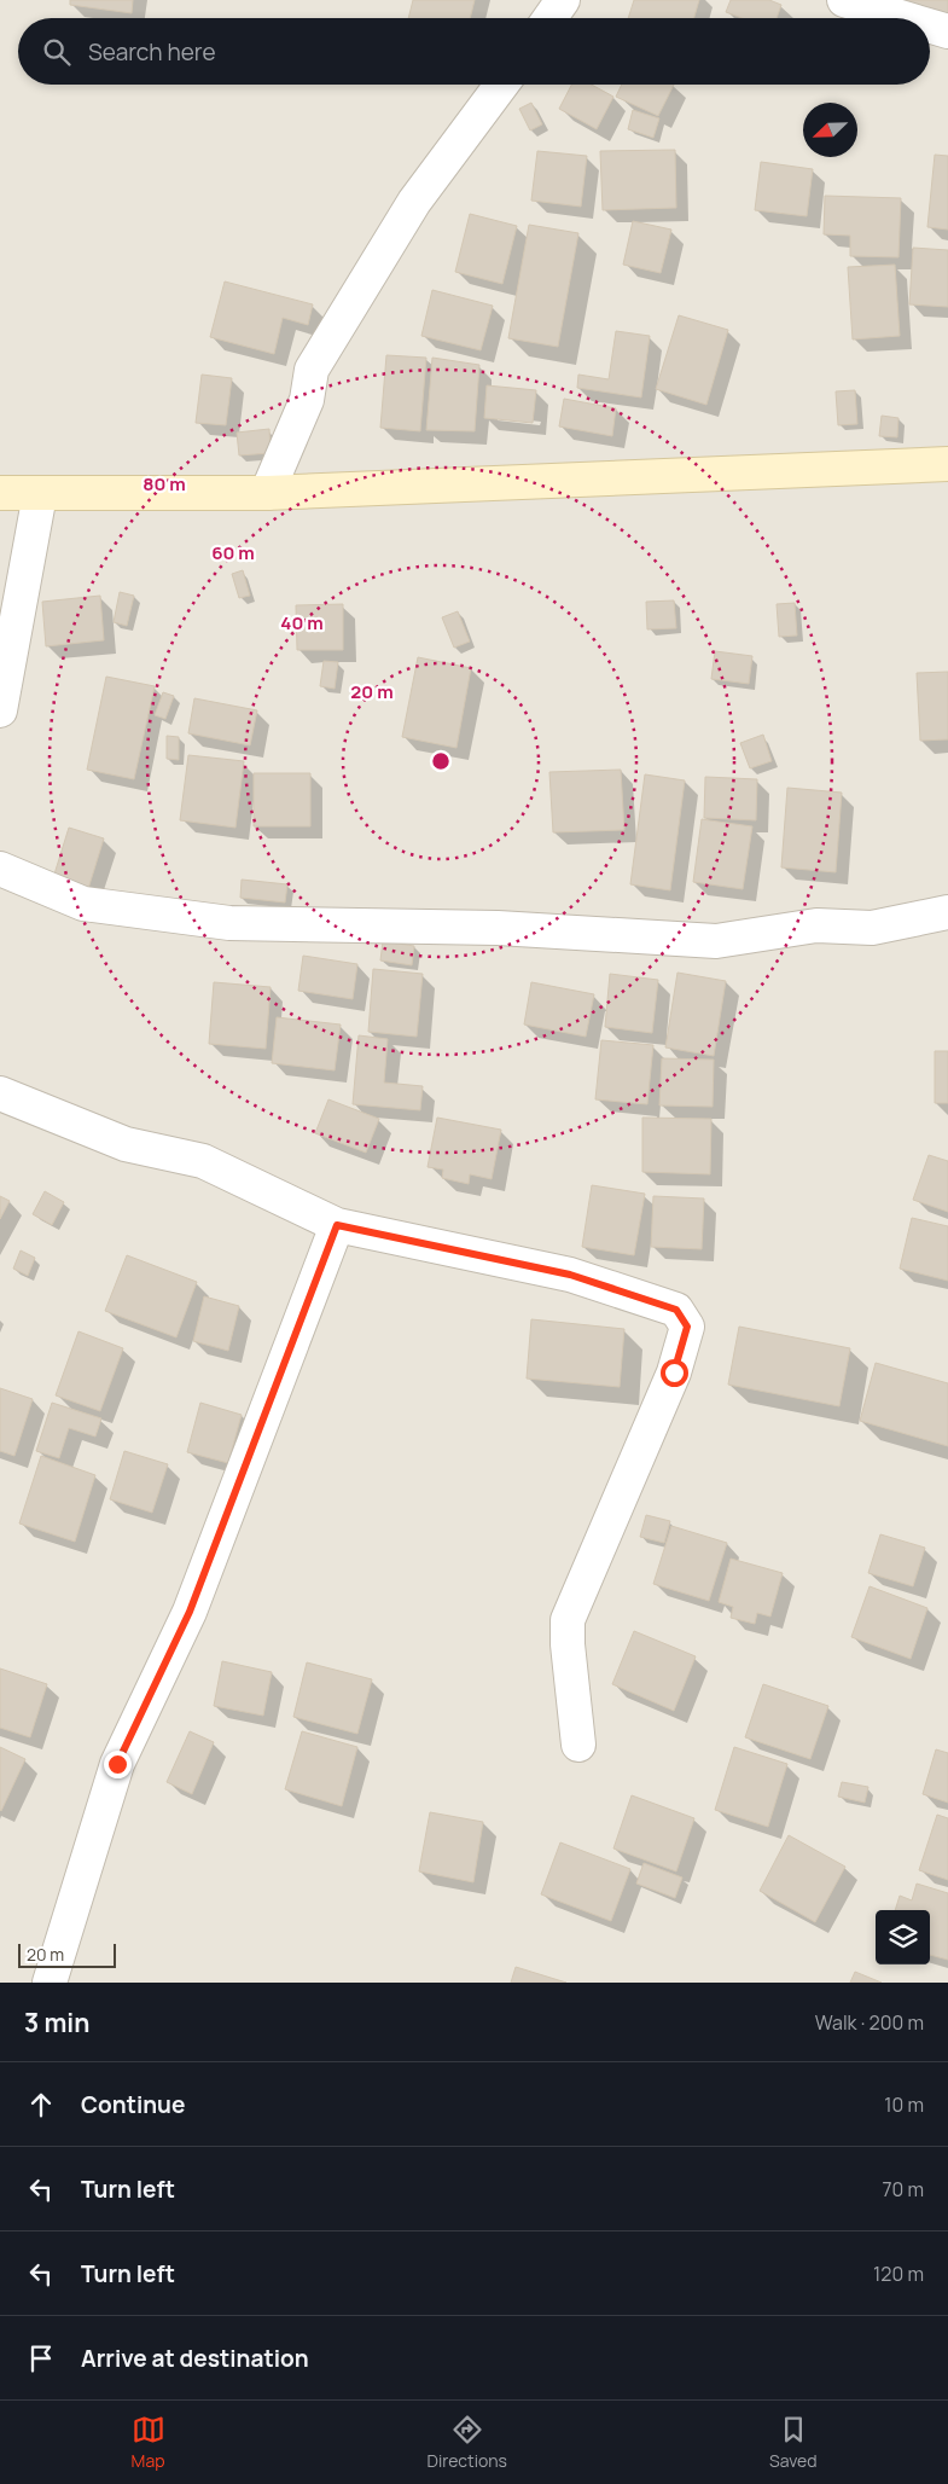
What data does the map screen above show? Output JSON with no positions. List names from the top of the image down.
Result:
{
  "scale_bar": "20 m",
  "north": "bottom left",
  "page": {
    "search": "Search here",
    "scale": "20 m",
    "heading": ["3 min", "Walk · 200 m"],
    "list": [
      ["Continue", "10 m"],
      ["Turn left", "70 m"],
      ["Turn left", "120 m"],
      "Arrive at destination"
    ],
    "nav": ["Map", "Directions", "Saved"]
  },
  "rings": [
    "80 m",
    "60 m",
    "40 m",
    "20 m"
  ]
}
